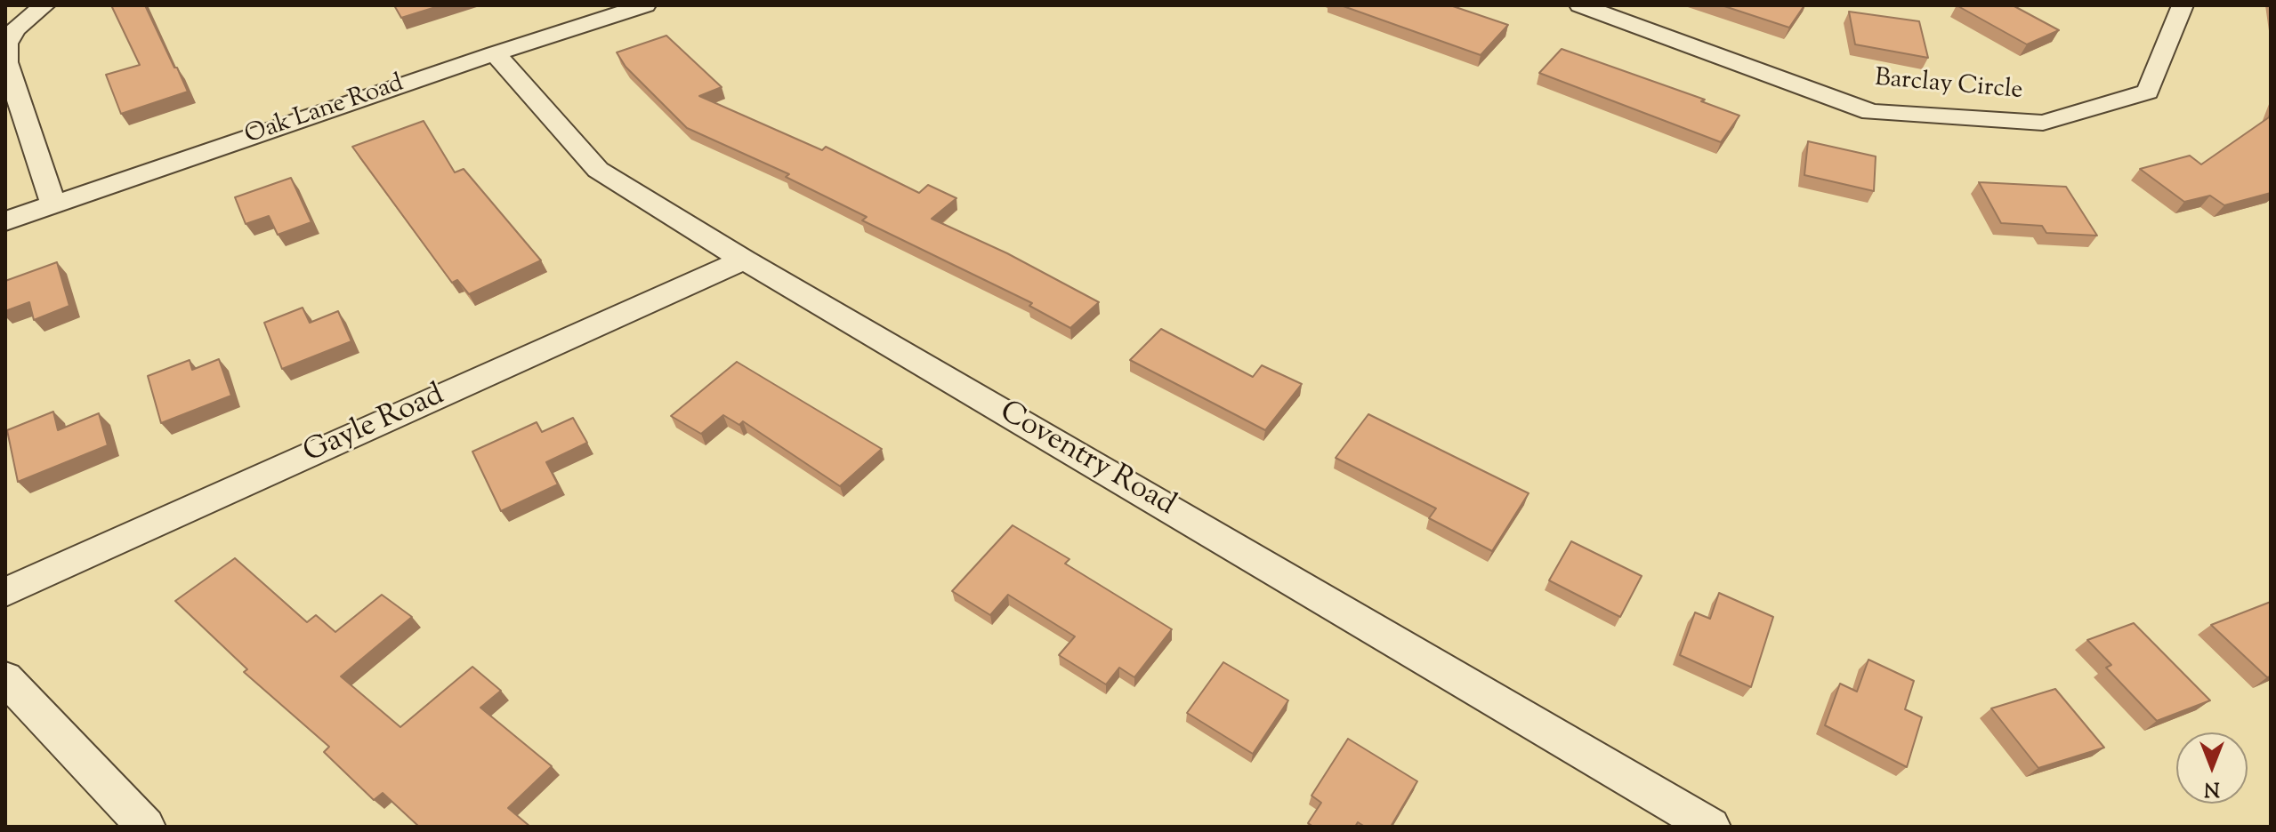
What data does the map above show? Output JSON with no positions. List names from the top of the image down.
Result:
{
  "streets": {
    "street": [
      "Barclay Circle",
      "Oak Lane Road",
      "Gayle Road",
      "Coventry Road"
    ]
  },
  "crossings": [
    ["Oak Lane Road", "Coventry Road"],
    ["Gayle Road", "Coventry Road"]
  ],
  "north": "bottom"
}
